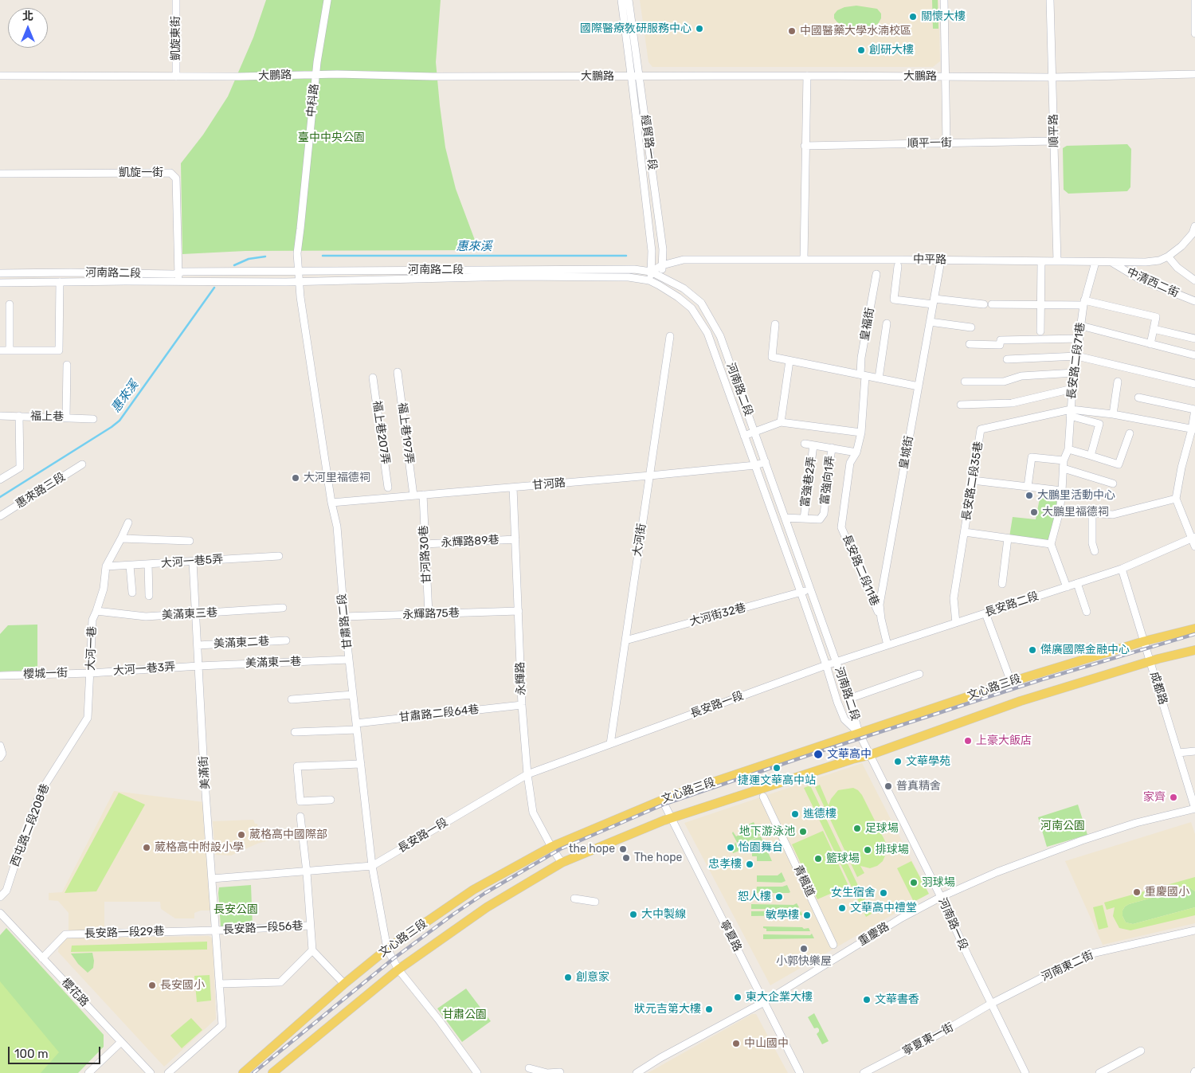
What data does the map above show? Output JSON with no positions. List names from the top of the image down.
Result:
{
  "streets": {
    "main road": ["文心路三段"],
    "street": [
      "凱旋東街",
      "大鵬路",
      "中科路",
      "順平路",
      "經貿路一段",
      "順平一街",
      "凱旋一街",
      "中平路",
      "河南路二段",
      "中清西二街",
      "皇福街",
      "長安路二段71巷",
      "福上巷",
      "福上巷207弄",
      "福上巷197弄",
      "皇城街",
      "富強向1弄",
      "長安路二段35巷",
      "富強巷2弄",
      "甘河路",
      "惠來路三段",
      "大河街",
      "永輝路89巷",
      "甘河路30巷",
      "大河一巷5弄",
      "長安路二段11巷",
      "長安路二段",
      "美滿東三巷",
      "永輝路75巷",
      "大河街32巷",
      "甘肅路二段",
      "美滿東二巷",
      "大河一巷",
      "美滿東一巷",
      "大河一巷3弄",
      "櫻城一街",
      "永輝路",
      "成都路",
      "長安路一段",
      "甘肅路二段64巷",
      "美滿街",
      "西屯路二段208巷",
      "青楓道",
      "河南路一段",
      "長安路一段56巷",
      "長安路一段29巷",
      "重慶路",
      "寧夏路",
      "河南東二街",
      "櫻花路",
      "寧夏東一街"
    ]
  },
  "crossings": [
    ["凱旋東街", "大鵬路"],
    ["大鵬路", "中科路"],
    ["大鵬路", "順平路"],
    ["大鵬路", "經貿路一段"],
    ["中科路", "河南路二段"],
    ["中科路", "甘肅路二段"],
    ["順平路", "順平一街"],
    ["順平路", "中平路"],
    ["經貿路一段", "中平路"],
    ["經貿路一段", "河南路二段"],
    ["凱旋一街", "河南路二段"],
    ["中平路", "河南路二段"],
    ["中平路", "中清西二街"],
    ["中平路", "長安路二段71巷"],
    ["中平路", "皇城街"],
    ["河南路二段", "甘河路"],
    ["河南路二段", "長安路二段"],
    ["河南路二段", "大河街32巷"],
    ["河南路二段", "甘肅路二段"],
    ["河南路二段", "文心路三段"],
    ["河南路二段", "長安路一段"],
    ["河南路二段", "河南路一段"],
    ["皇福街", "長安路二段11巷"],
    ["長安路二段71巷", "長安路二段35巷"],
    ["福上巷197弄", "甘河路"],
    ["皇城街", "長安路二段11巷"],
    ["皇城街", "長安路二段"],
    ["富強向1弄", "富強巷2弄"],
    ["長安路二段35巷", "長安路二段"],
    ["甘河路", "大河街"],
    ["甘河路", "甘河路30巷"],
    ["甘河路", "甘肅路二段"],
    ["甘河路", "永輝路"],
    ["大河街", "大河街32巷"],
    ["大河街", "長安路一段"],
    ["永輝路89巷", "甘河路30巷"],
    ["永輝路89巷", "永輝路"],
    ["甘河路30巷", "永輝路75巷"],
    ["大河一巷5弄", "大河一巷"],
    ["大河一巷5弄", "美滿街"],
    ["長安路二段", "成都路"],
    ["長安路二段", "長安路一段"],
    ["美滿東三巷", "大河一巷"],
    ["美滿東三巷", "美滿街"],
    ["永輝路75巷", "甘肅路二段"],
    ["永輝路75巷", "永輝路"],
    ["甘肅路二段", "美滿東一巷"],
    ["甘肅路二段", "文心路三段"],
    ["甘肅路二段", "長安路一段"],
    ["甘肅路二段", "甘肅路二段64巷"],
    ["美滿東二巷", "美滿街"],
    ["大河一巷", "大河一巷3弄"],
    ["大河一巷", "櫻城一街"],
    ["大河一巷", "西屯路二段208巷"],
    ["美滿東一巷", "大河一巷3弄"],
    ["美滿東一巷", "美滿街"],
    ["大河一巷3弄", "櫻城一街"],
    ["大河一巷3弄", "美滿街"],
    ["永輝路", "文心路三段"],
    ["永輝路", "長安路一段"],
    ["永輝路", "甘肅路二段64巷"],
    ["文心路三段", "成都路"],
    ["文心路三段", "河南路一段"],
    ["文心路三段", "寧夏路"],
    ["成都路", "重慶路"],
    ["長安路一段", "美滿街"],
    ["河南路一段", "重慶路"],
    ["河南路一段", "河南東二街"],
    ["河南路一段", "寧夏東一街"],
    ["長安路一段56巷", "長安路一段29巷"],
    ["長安路一段29巷", "櫻花路"],
    ["重慶路", "寧夏路"],
    ["河南東二街", "寧夏東一街"]
  ],
  "water": ["惠來溪"],
  "parks": [
    "臺中中央公園",
    "河南公園",
    "長安公園",
    "甘肅公園"
  ],
  "places": [
    "關懷大樓",
    "國際醫療敎研服務中心",
    "中國醫藥大學水湳校區",
    "創研大樓",
    "大河里福德祠",
    "大鵬里活動中心",
    "大鵬里福德祠",
    "傑廣國際金融中心",
    "上豪大飯店",
    "文華高中",
    "文華學苑",
    "捷運文華高中站",
    "普真精舍",
    "家齊",
    "進德樓",
    "足球場",
    "地下游泳池",
    "葳格高中國際部",
    "葳格高中附設小學",
    "怡園舞台",
    "the hope",
    "排球場",
    "The hope",
    "籃球場",
    "忠孝樓",
    "羽球場",
    "重慶國小",
    "女生宿舍",
    "恕人樓",
    "文華高中禮堂",
    "大中製線",
    "敏學樓",
    "小郭快樂屋",
    "創意家",
    "長安國小",
    "東大企業大樓",
    "文華書香",
    "狀元吉第大樓",
    "中山國中"
  ],
  "scale_bar": "100 m",
  "north": "top"
}
